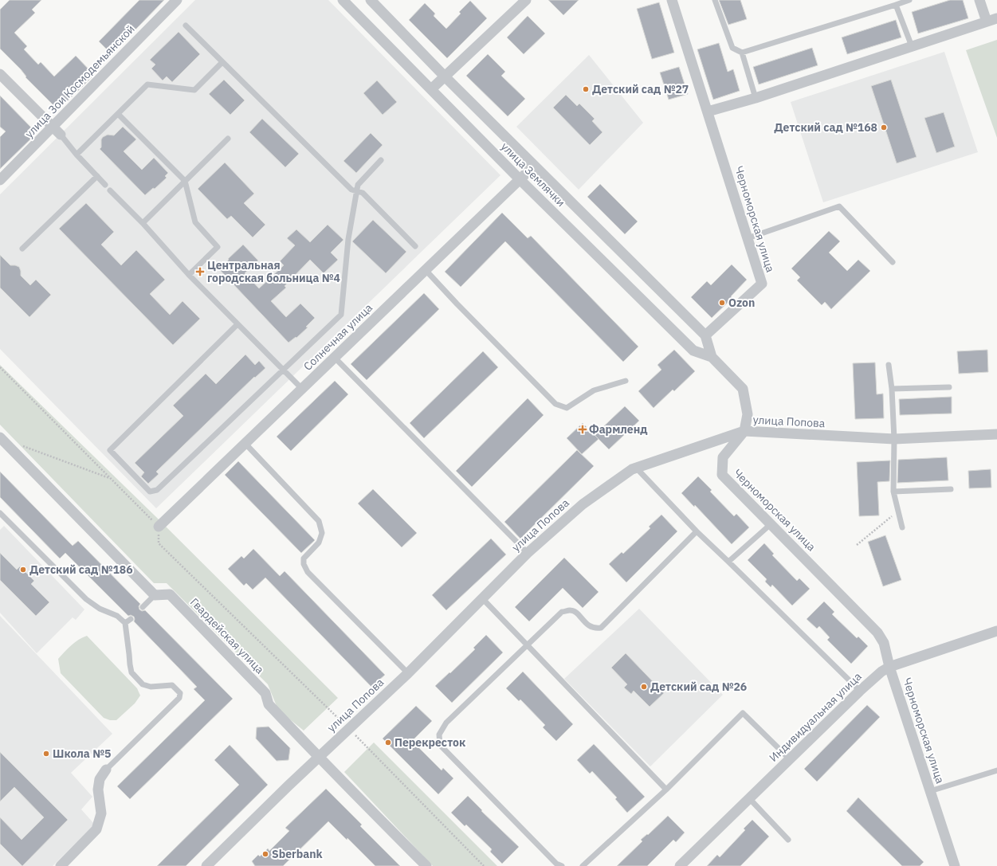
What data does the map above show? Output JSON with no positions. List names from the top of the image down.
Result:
{
  "streets": {
    "street": [
      "улица Зои Космодемьянской",
      "улица Землячки",
      "Черноморская улица",
      "Солнечная улица",
      "улица Попова",
      "Гвардейская улица",
      "Индивидуальная улица"
    ]
  },
  "crossings": [
    ["улица Землячки", "Черноморская улица"],
    ["улица Землячки", "Солнечная улица"],
    ["Черноморская улица", "улица Попова"],
    ["Черноморская улица", "Индивидуальная улица"],
    ["улица Попова", "Гвардейская улица"]
  ],
  "places": {
    "other": [
      "Детский сад №27",
      "Детский сад №168",
      "Ozon",
      "Детский сад №186",
      "Детский сад №26",
      "Перекресток",
      "Школа №5",
      "Sberbank"
    ],
    "health": ["Центральная городская больница №4", "Фармленд"]
  }
}
